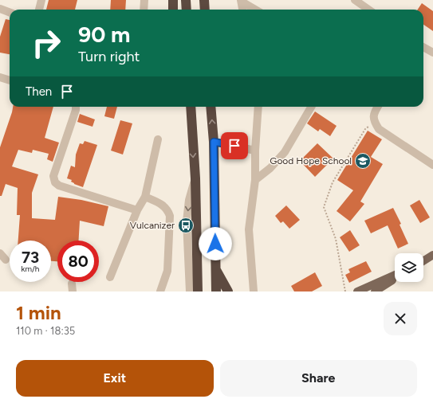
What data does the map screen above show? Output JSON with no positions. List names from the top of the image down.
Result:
{
  "places": {
    "school or university": ["Good Hope School"],
    "bus stop": ["Vulcanizer"]
  },
  "page": {
    "turn": ["90 m", "Turn right"],
    "then": "Then",
    "speed": "73 km/h",
    "limit": "80",
    "heading": ["1 min", "110 m · 18:35"],
    "buttons": ["Exit", "Share"]
  }
}
